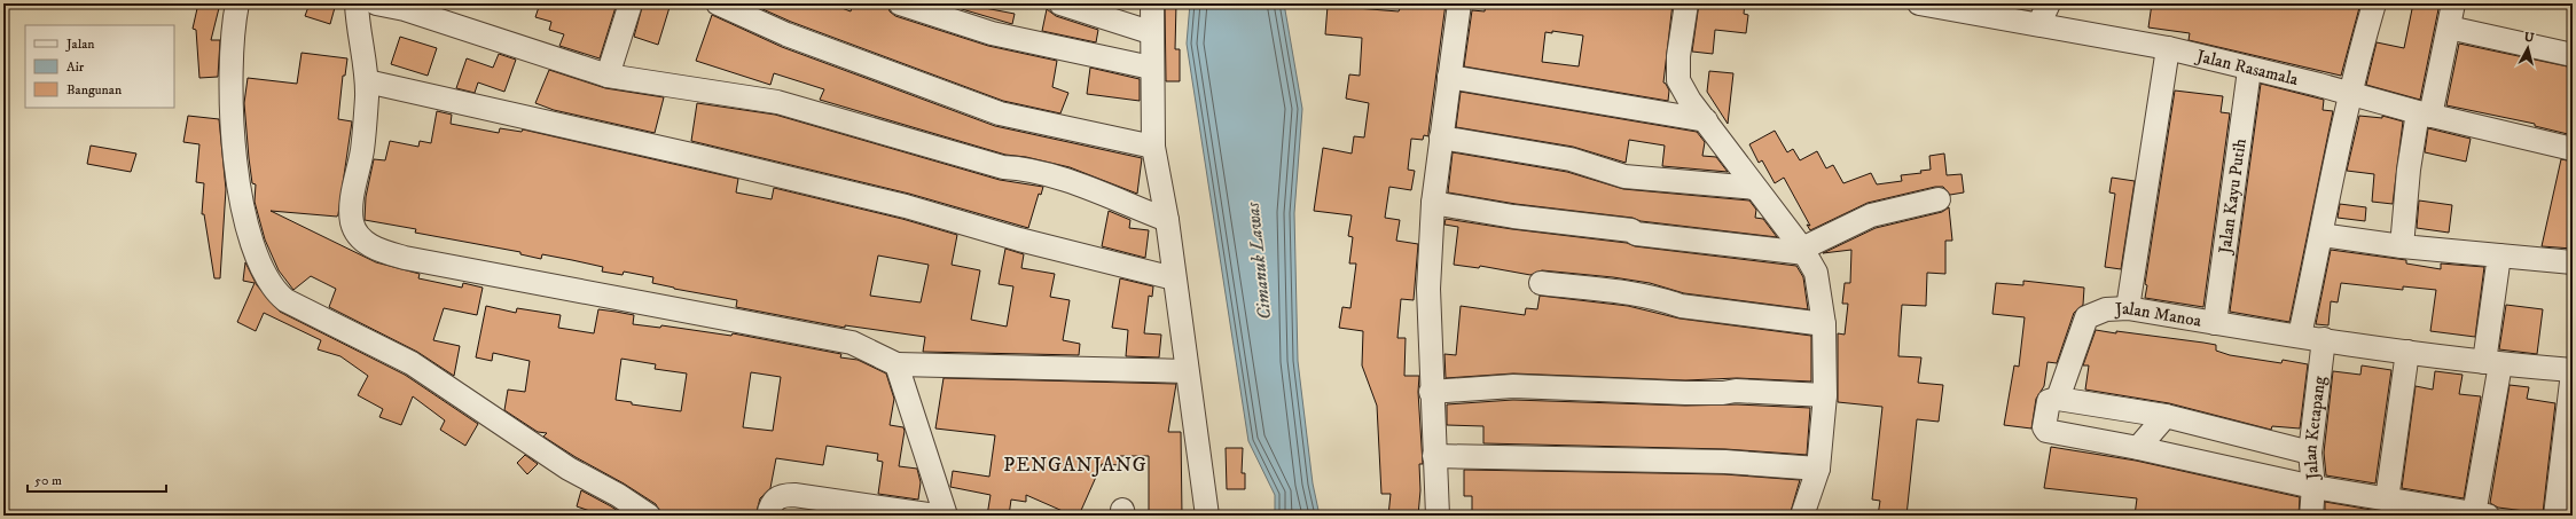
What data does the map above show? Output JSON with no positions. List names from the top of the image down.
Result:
{
  "streets": {
    "street": [
      "Jalan Rasamala",
      "Jalan Kayu Putih",
      "Jalan Manoa",
      "Jalan Ketapang"
    ]
  },
  "crossings": [
    ["Jalan Rasamala", "Jalan Kayu Putih"],
    ["Jalan Kayu Putih", "Jalan Manoa"],
    ["Jalan Manoa", "Jalan Ketapang"]
  ],
  "districts": ["PENGANJANG"],
  "water": ["Cimanuk Lawas"],
  "legend": ["Jalan", "Air", "Bangunan"],
  "scale_bar": "50 m",
  "north": "top"
}
